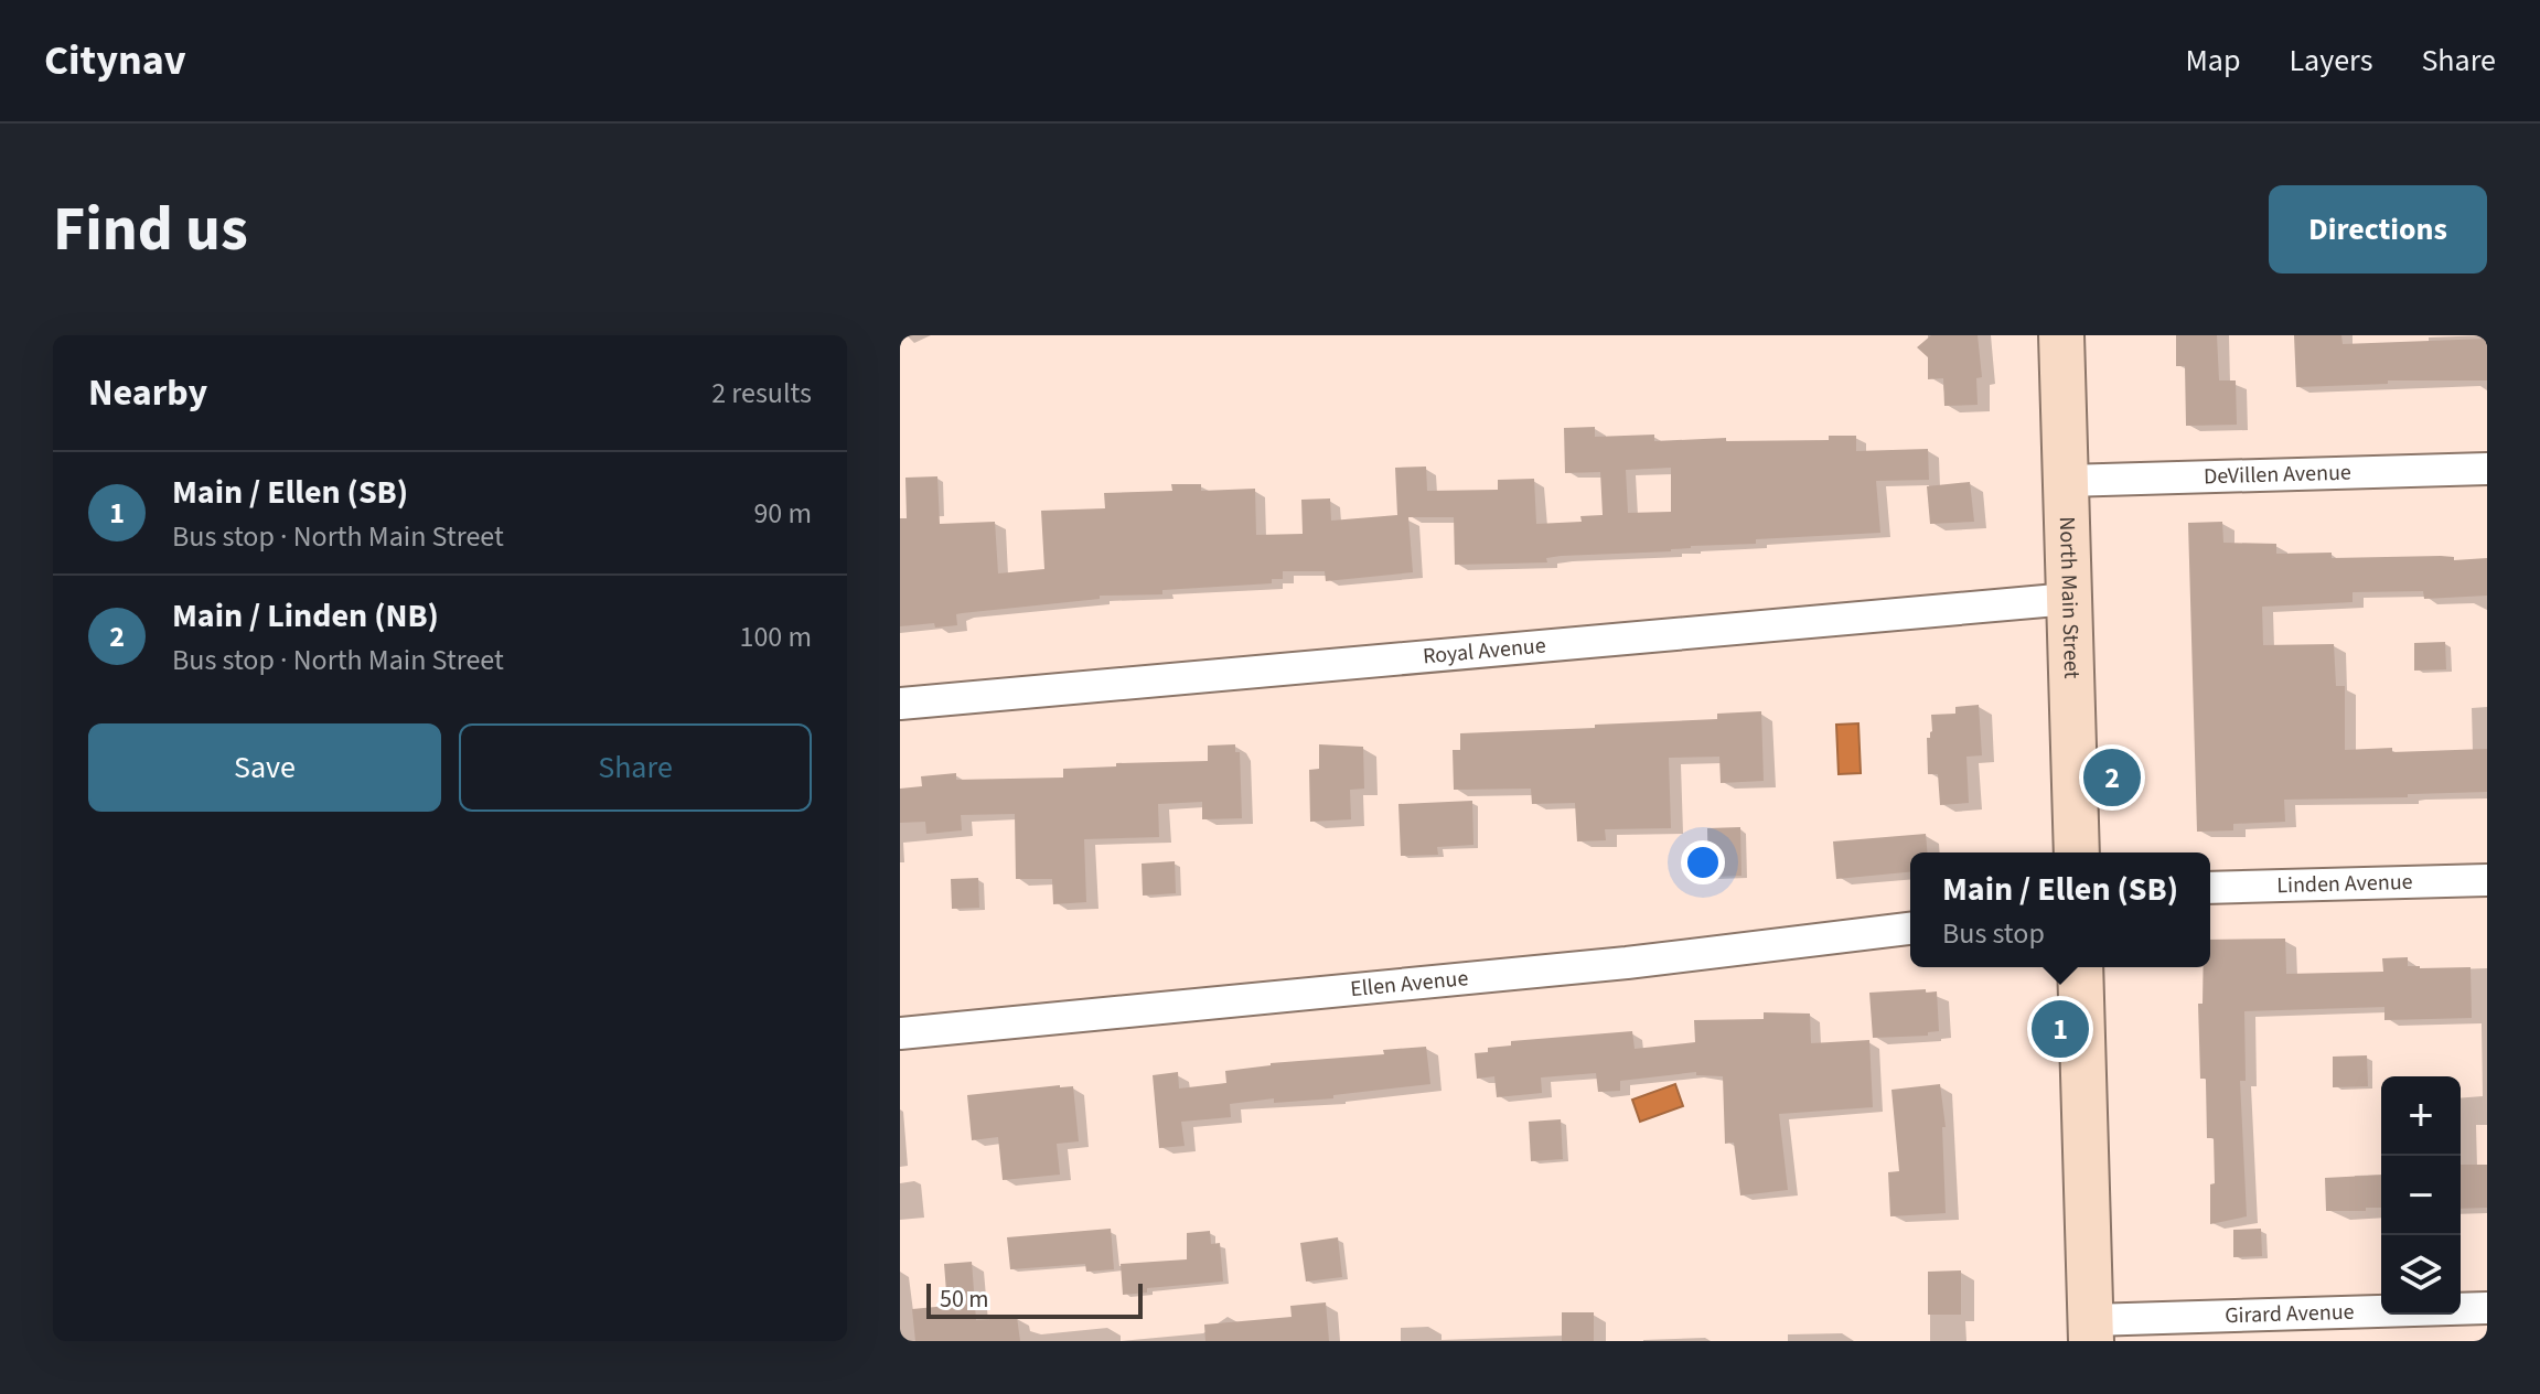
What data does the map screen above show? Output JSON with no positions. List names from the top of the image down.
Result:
{
  "streets": {
    "main road": ["North Main Street"],
    "street": [
      "DeVillen Avenue",
      "Royal Avenue",
      "Linden Avenue",
      "Ellen Avenue",
      "Girard Avenue"
    ]
  },
  "crossings": [
    ["DeVillen Avenue", "North Main Street"],
    ["North Main Street", "Royal Avenue"]
  ],
  "scale_bar": "50 m",
  "page": {
    "header": "Citynav",
    "nav": ["Map", "Layers", "Share"],
    "buttons": [
      "Directions",
      ["Save", "Share"]
    ],
    "title": "Find us",
    "heading": ["Nearby", "2 results"],
    "list": [
      {
        "mark": "1",
        "name": "Main / Ellen (SB)",
        "note": "Bus stop · North Main Street",
        "value": "90 m"
      },
      {
        "mark": "2",
        "name": "Main / Linden (NB)",
        "note": "Bus stop · North Main Street",
        "value": "100 m"
      }
    ],
    "pins": ["2", "1"],
    "popup": ["Main / Ellen (SB)", "Bus stop"],
    "map_buttons": ["+", "−"],
    "scale": "50 m"
  }
}
